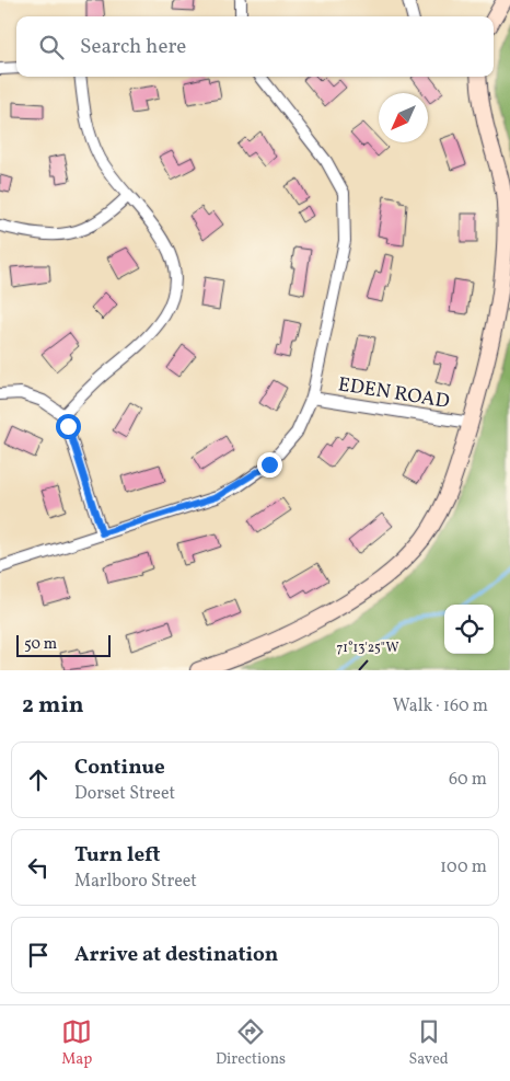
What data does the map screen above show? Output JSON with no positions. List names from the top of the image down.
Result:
{
  "streets": {
    "street": ["EDEN ROAD"]
  },
  "scale_bar": "50 m",
  "north": "bottom left",
  "page": {
    "search": "Search here",
    "scale": "50 m",
    "heading": ["2 min", "Walk · 160 m"],
    "list": [
      ["Continue", "Dorset Street", "60 m"],
      ["Turn left", "Marlboro Street", "100 m"],
      "Arrive at destination"
    ],
    "nav": ["Map", "Directions", "Saved"]
  },
  "coordinates": ["71°13'25\"W"]
}
